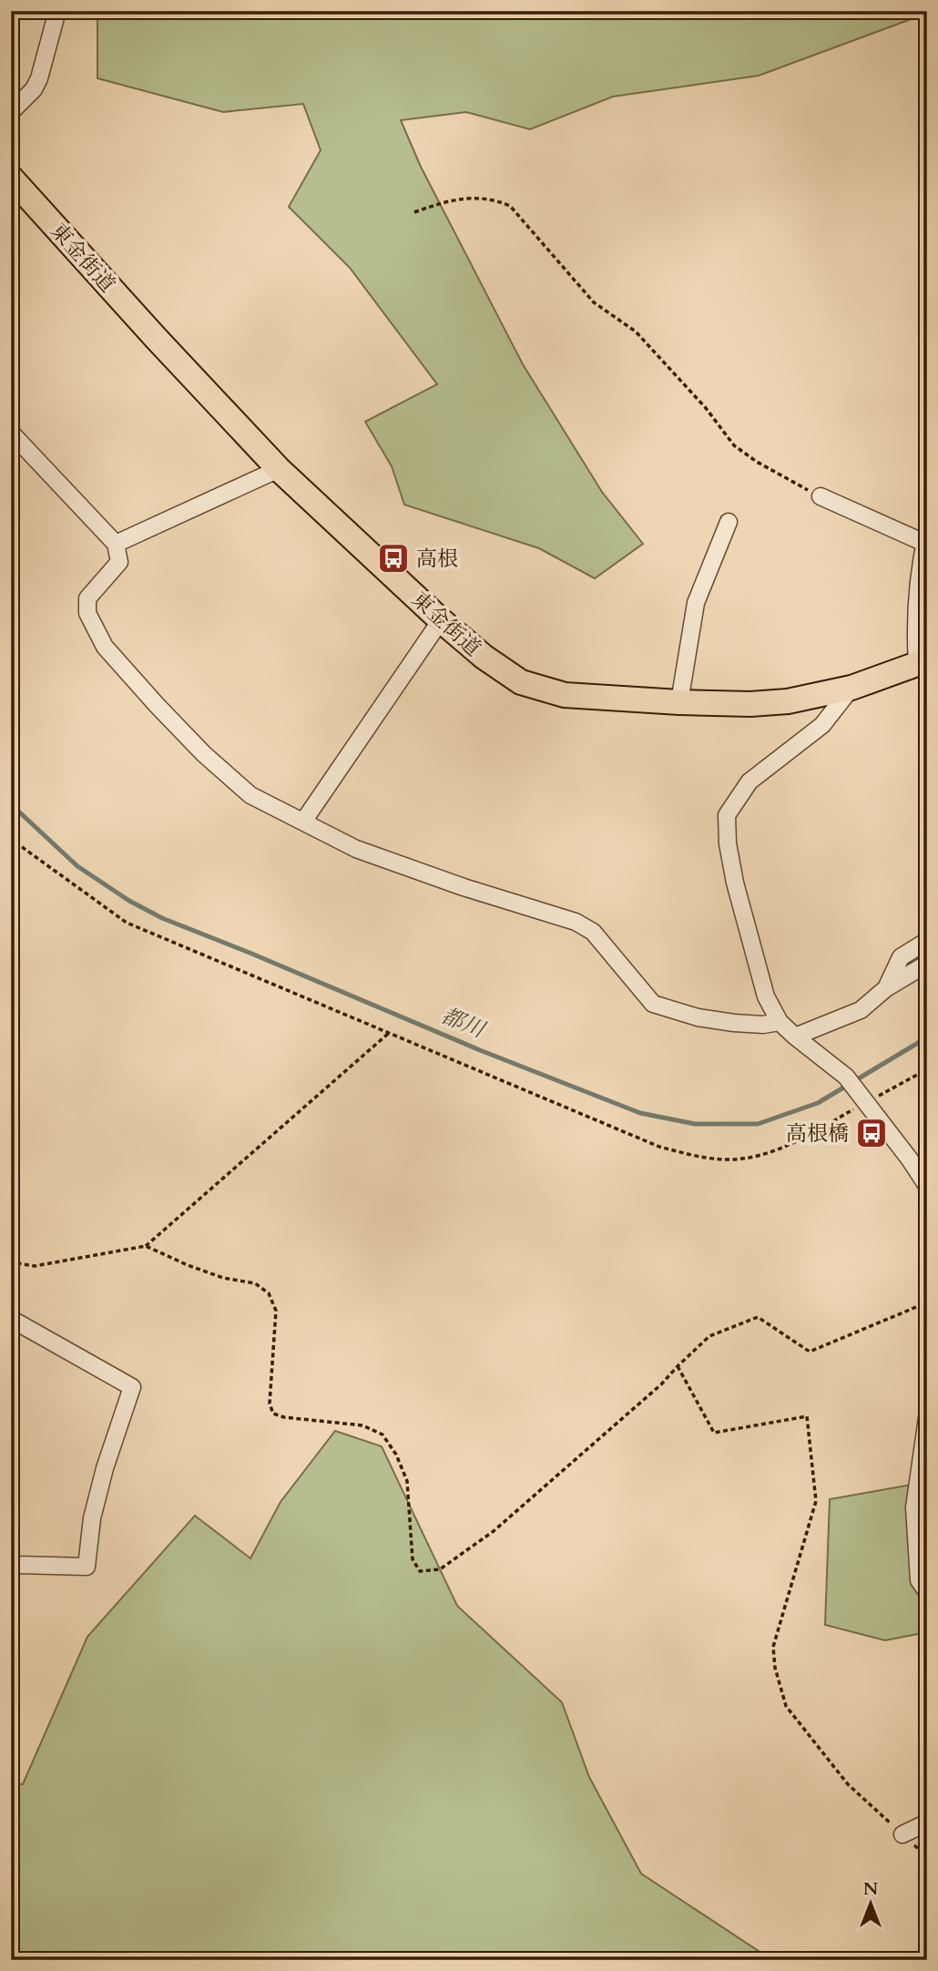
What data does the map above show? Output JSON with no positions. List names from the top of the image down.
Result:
{
  "streets": {
    "highway": ["東金街道"]
  },
  "water": ["都川"],
  "places": {
    "bus stop": ["高根", "高根橋"]
  },
  "north": "top"
}
